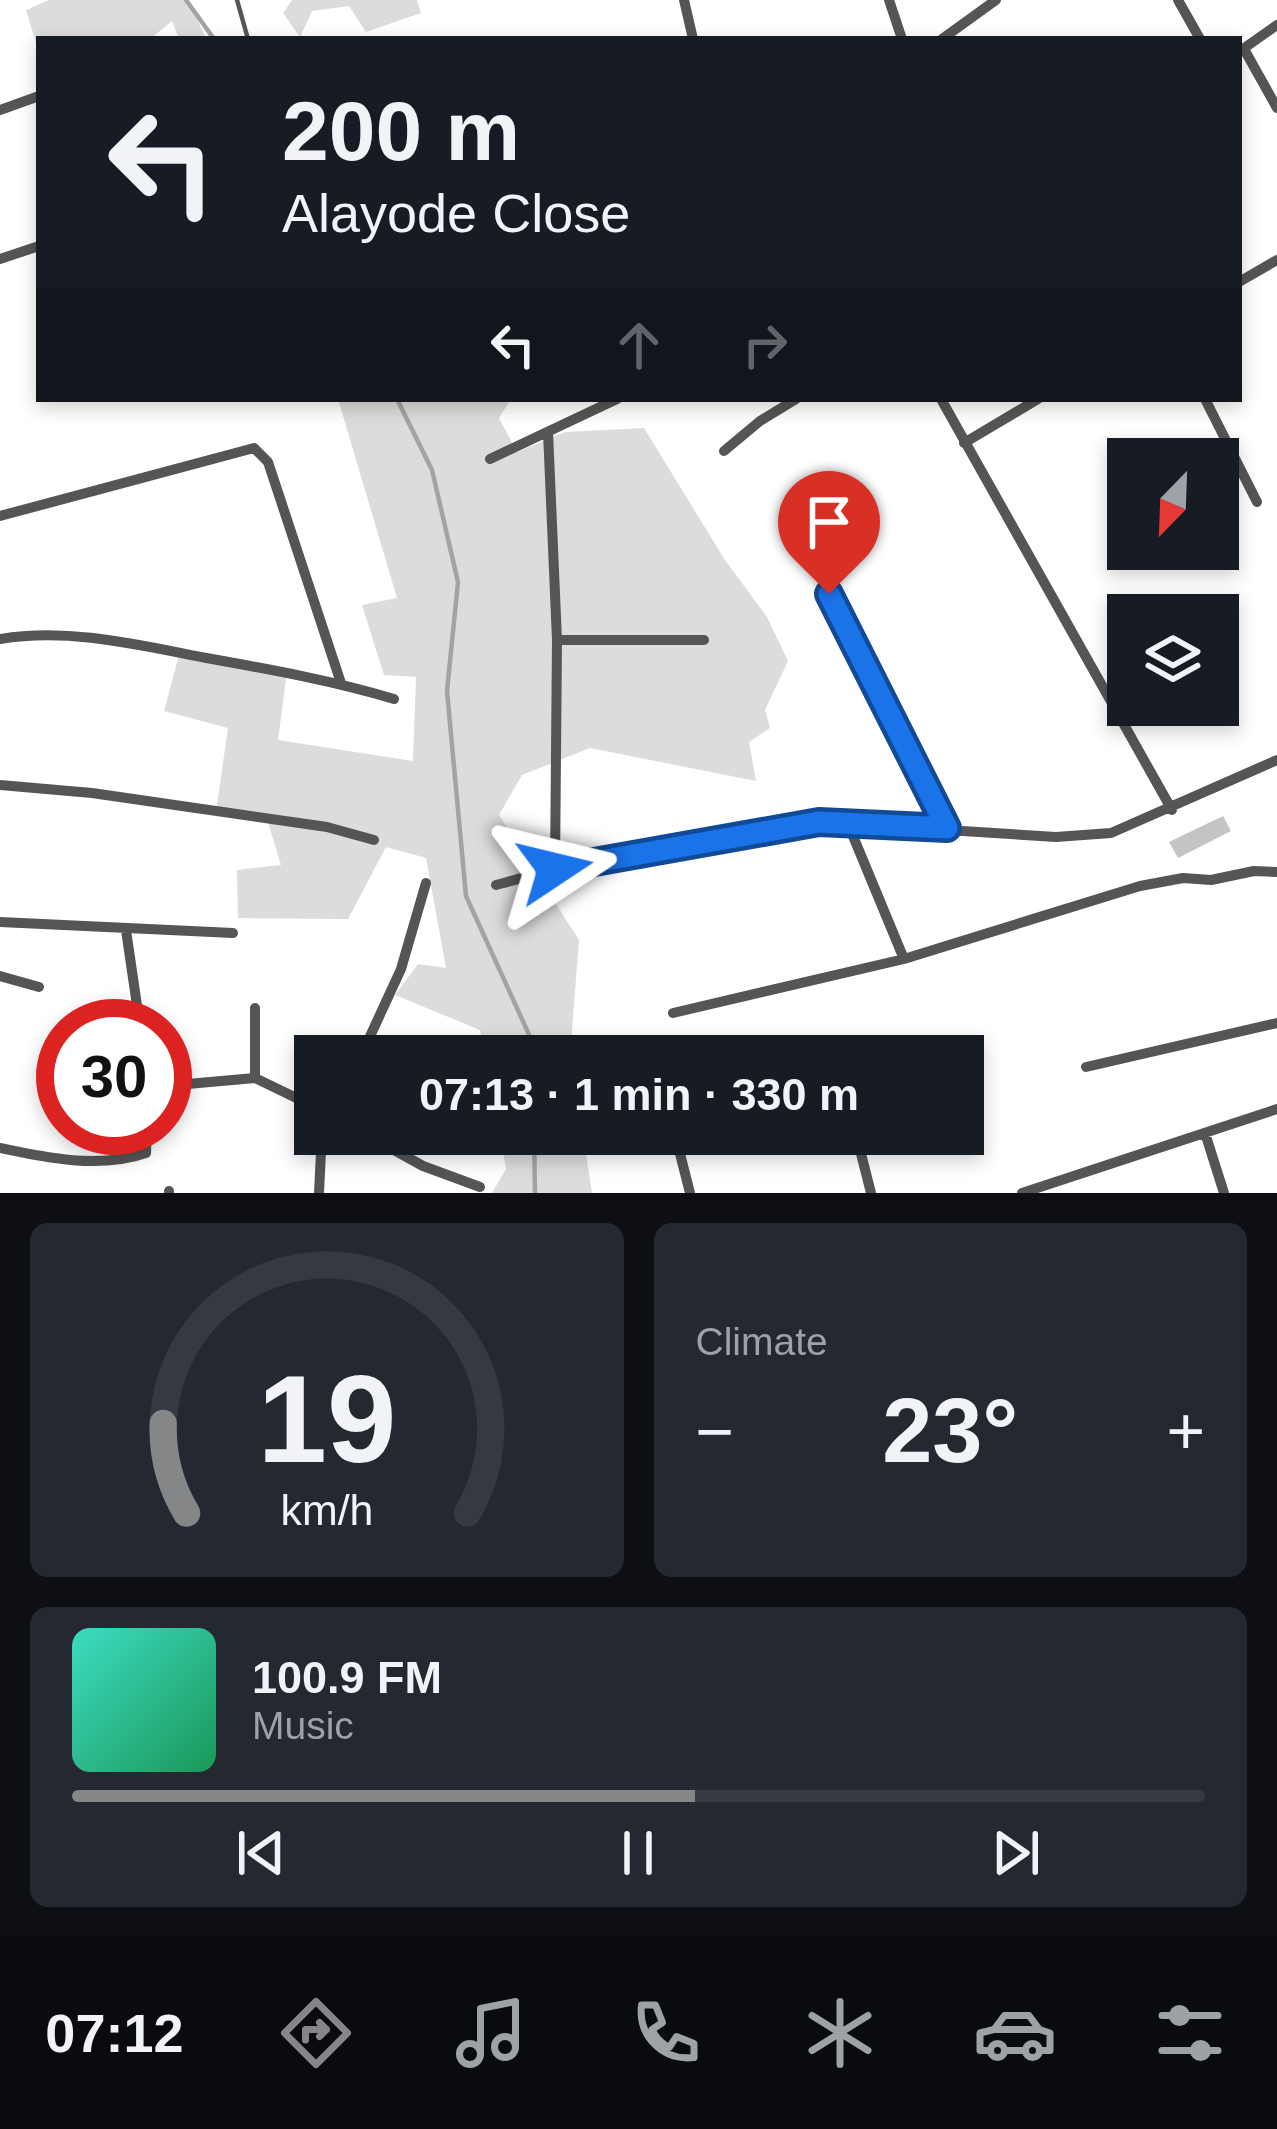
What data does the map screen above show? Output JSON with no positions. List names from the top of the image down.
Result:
{
  "north": "bottom left",
  "page": {
    "turn": ["200 m", "Alayode Close"],
    "limit": "30",
    "trip": "07:13 · 1 min · 330 m",
    "tile": "Climate",
    "heat": ["−", "23°", "+"],
    "song": ["100.9 FM", "Music"],
    "tabs": "07:12",
    "gauge": ["19", "km/h"]
  }
}
